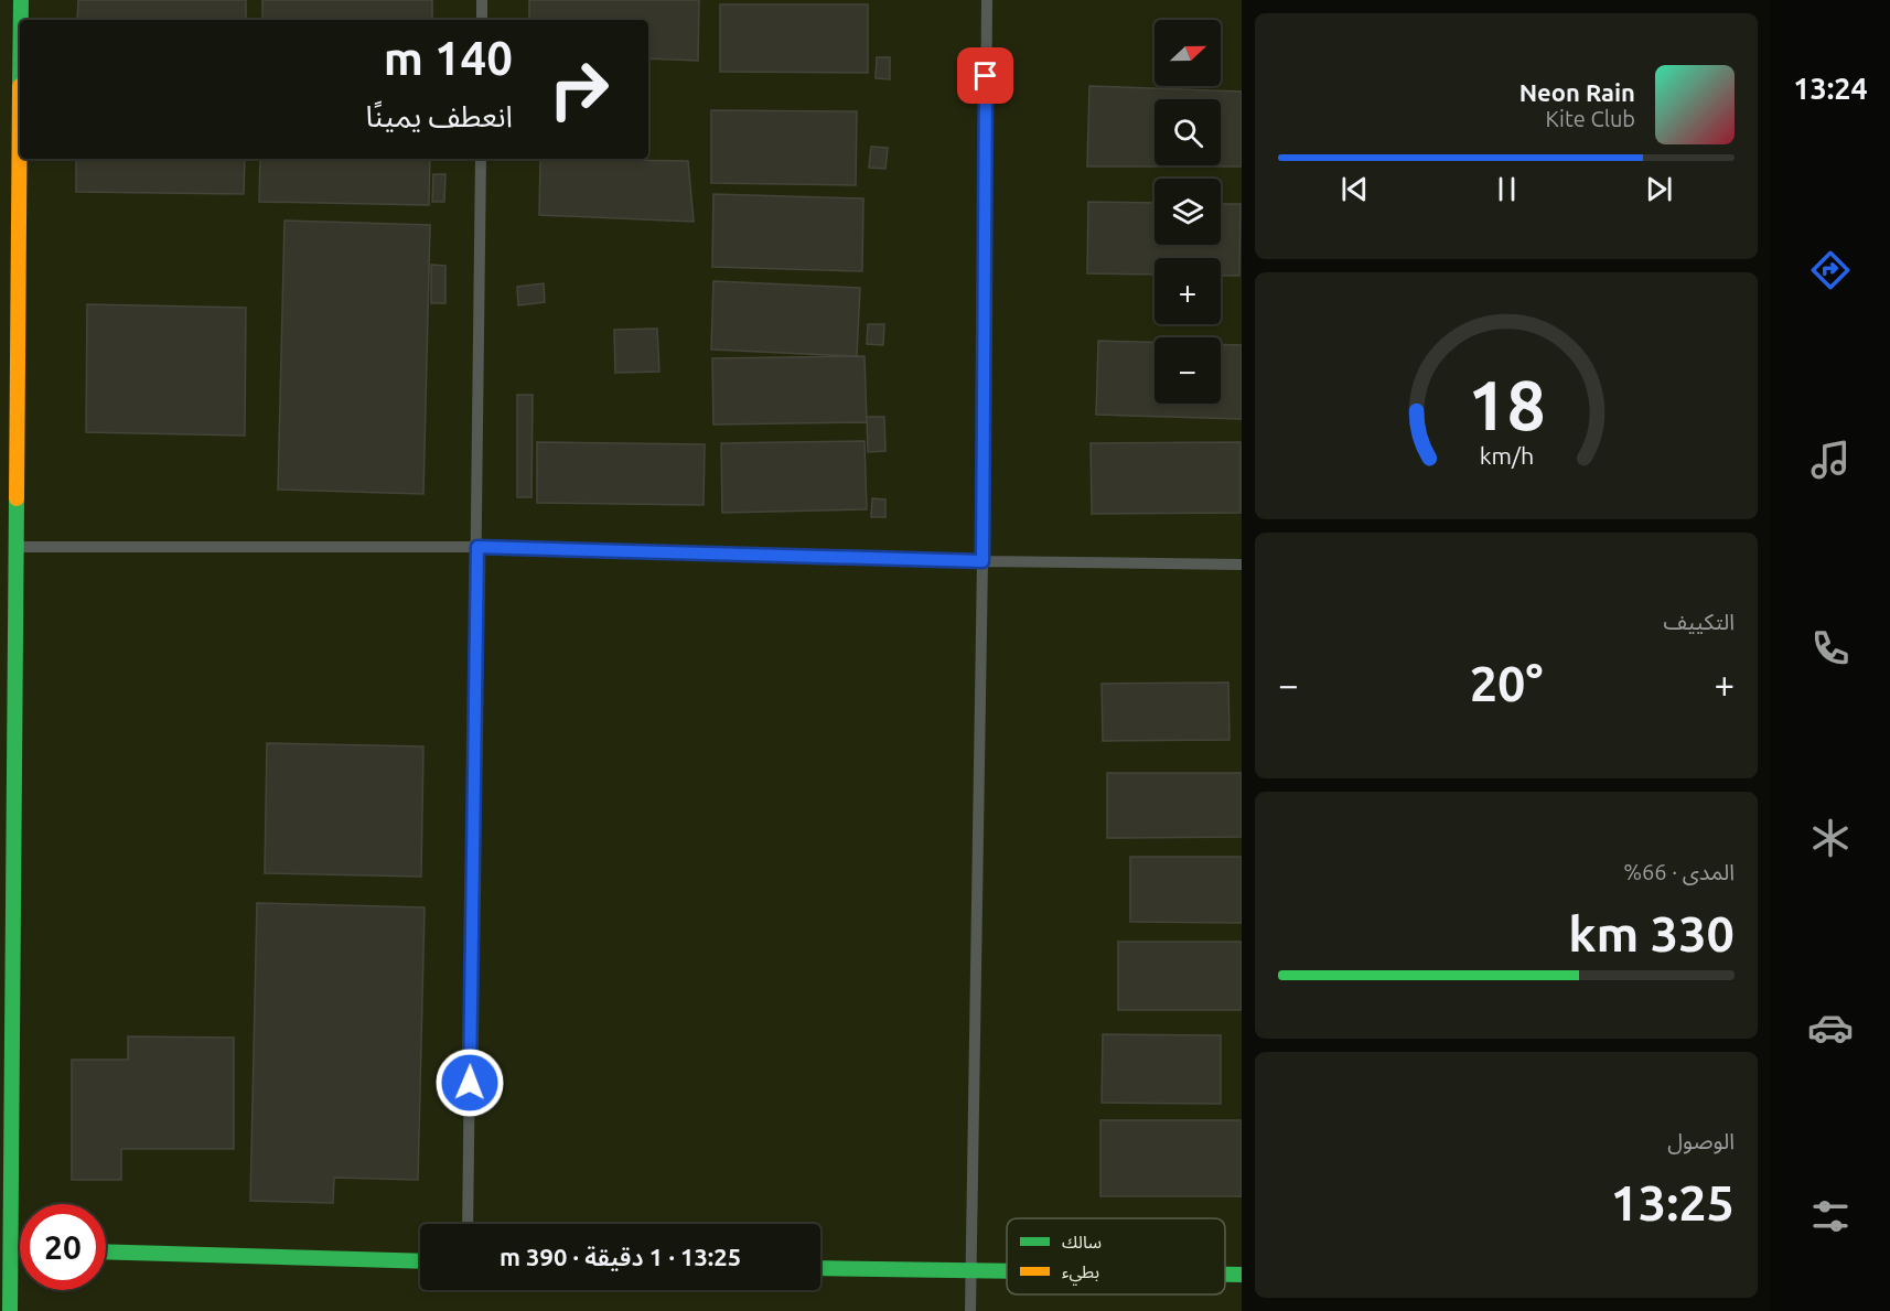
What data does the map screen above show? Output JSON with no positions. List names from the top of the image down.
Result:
{
  "legend": ["سالك", "بطيء"],
  "north": "right",
  "page": {
    "tabs": "13:24",
    "map_buttons": ["+", "−"],
    "turn": ["140 m", "انعطف يمينًا"],
    "song": ["Neon Rain", "Kite Club"],
    "tile": [
      "التكييف",
      ["المدى · 66%", "330 km"],
      ["الوصول", "13:25"]
    ],
    "heat": ["−", "20°", "+"],
    "limit": "20",
    "trip": "13:25 · 1 دقيقة · 390 m",
    "gauge": ["18", "km/h"]
  }
}
